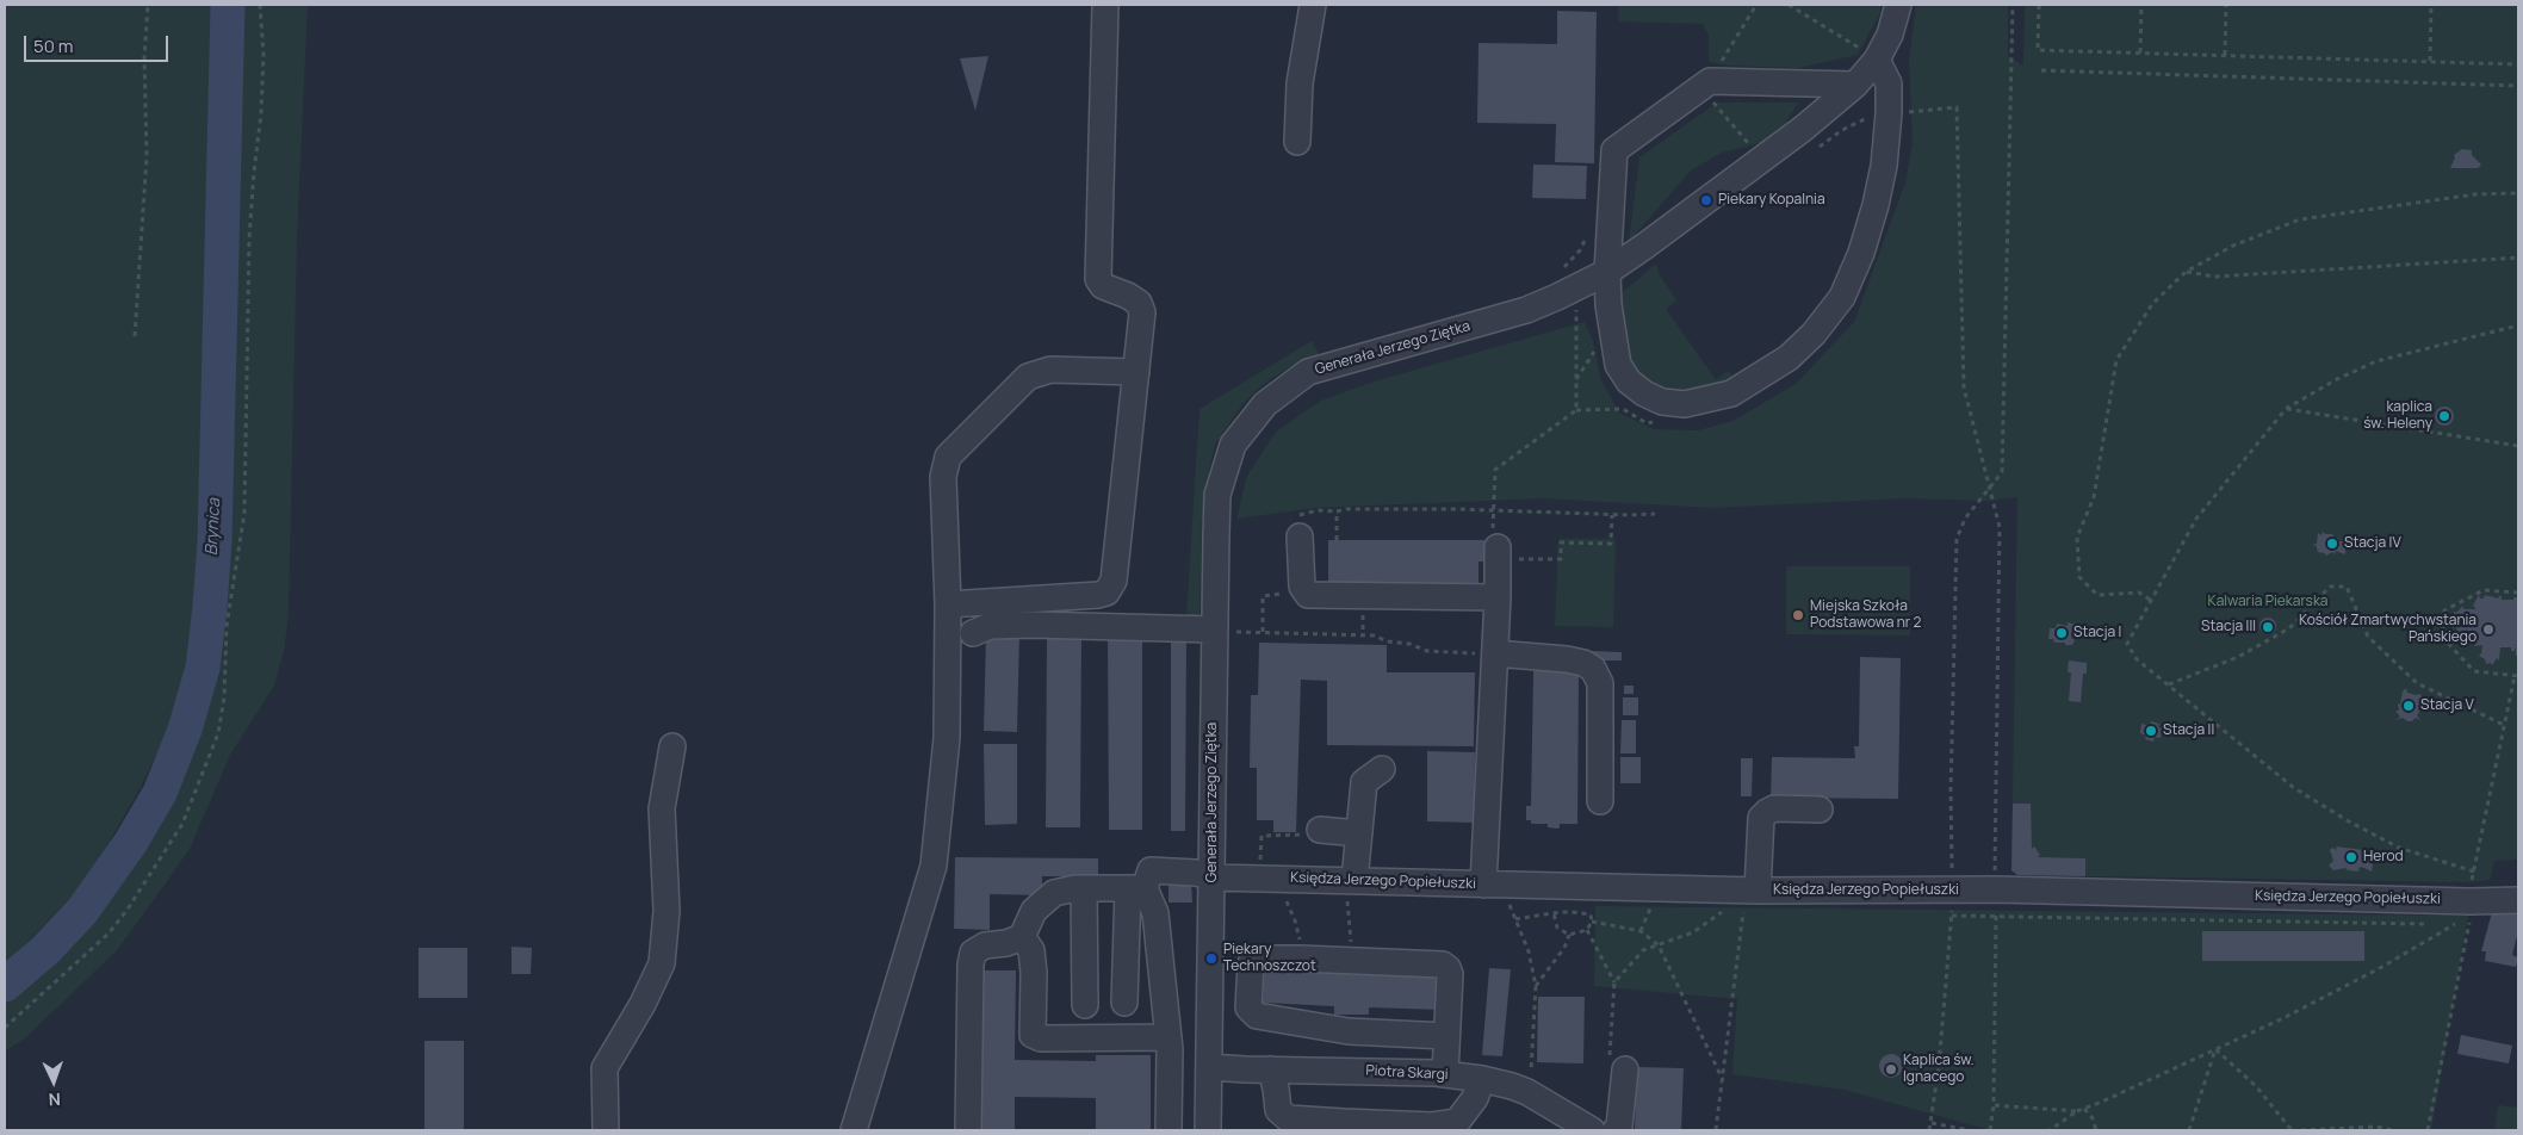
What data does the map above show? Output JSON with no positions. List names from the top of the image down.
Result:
{
  "streets": {
    "street": ["Generała Jerzego Ziętka", "Księdza Jerzego Popiełuszki", "Piotra Skargi"]
  },
  "crossings": [
    ["Generała Jerzego Ziętka", "Księdza Jerzego Popiełuszki"],
    ["Generała Jerzego Ziętka", "Piotra Skargi"]
  ],
  "water": ["Brynica"],
  "parks": ["Kalwaria Piekarska"],
  "places": [
    "Piekary Kopalnia",
    "kaplica św. Heleny",
    "Stacja IV",
    "Miejska Szkoła Podstawowa nr 2",
    "Stacja III",
    "Kościół Zmartwychwstania Pańskiego",
    "Stacja I",
    "Stacja V",
    "Stacja II",
    "Herod",
    "Piekary Technoszczot",
    "Kaplica św. Ignacego"
  ],
  "scale_bar": "50 m",
  "north": "bottom"
}
